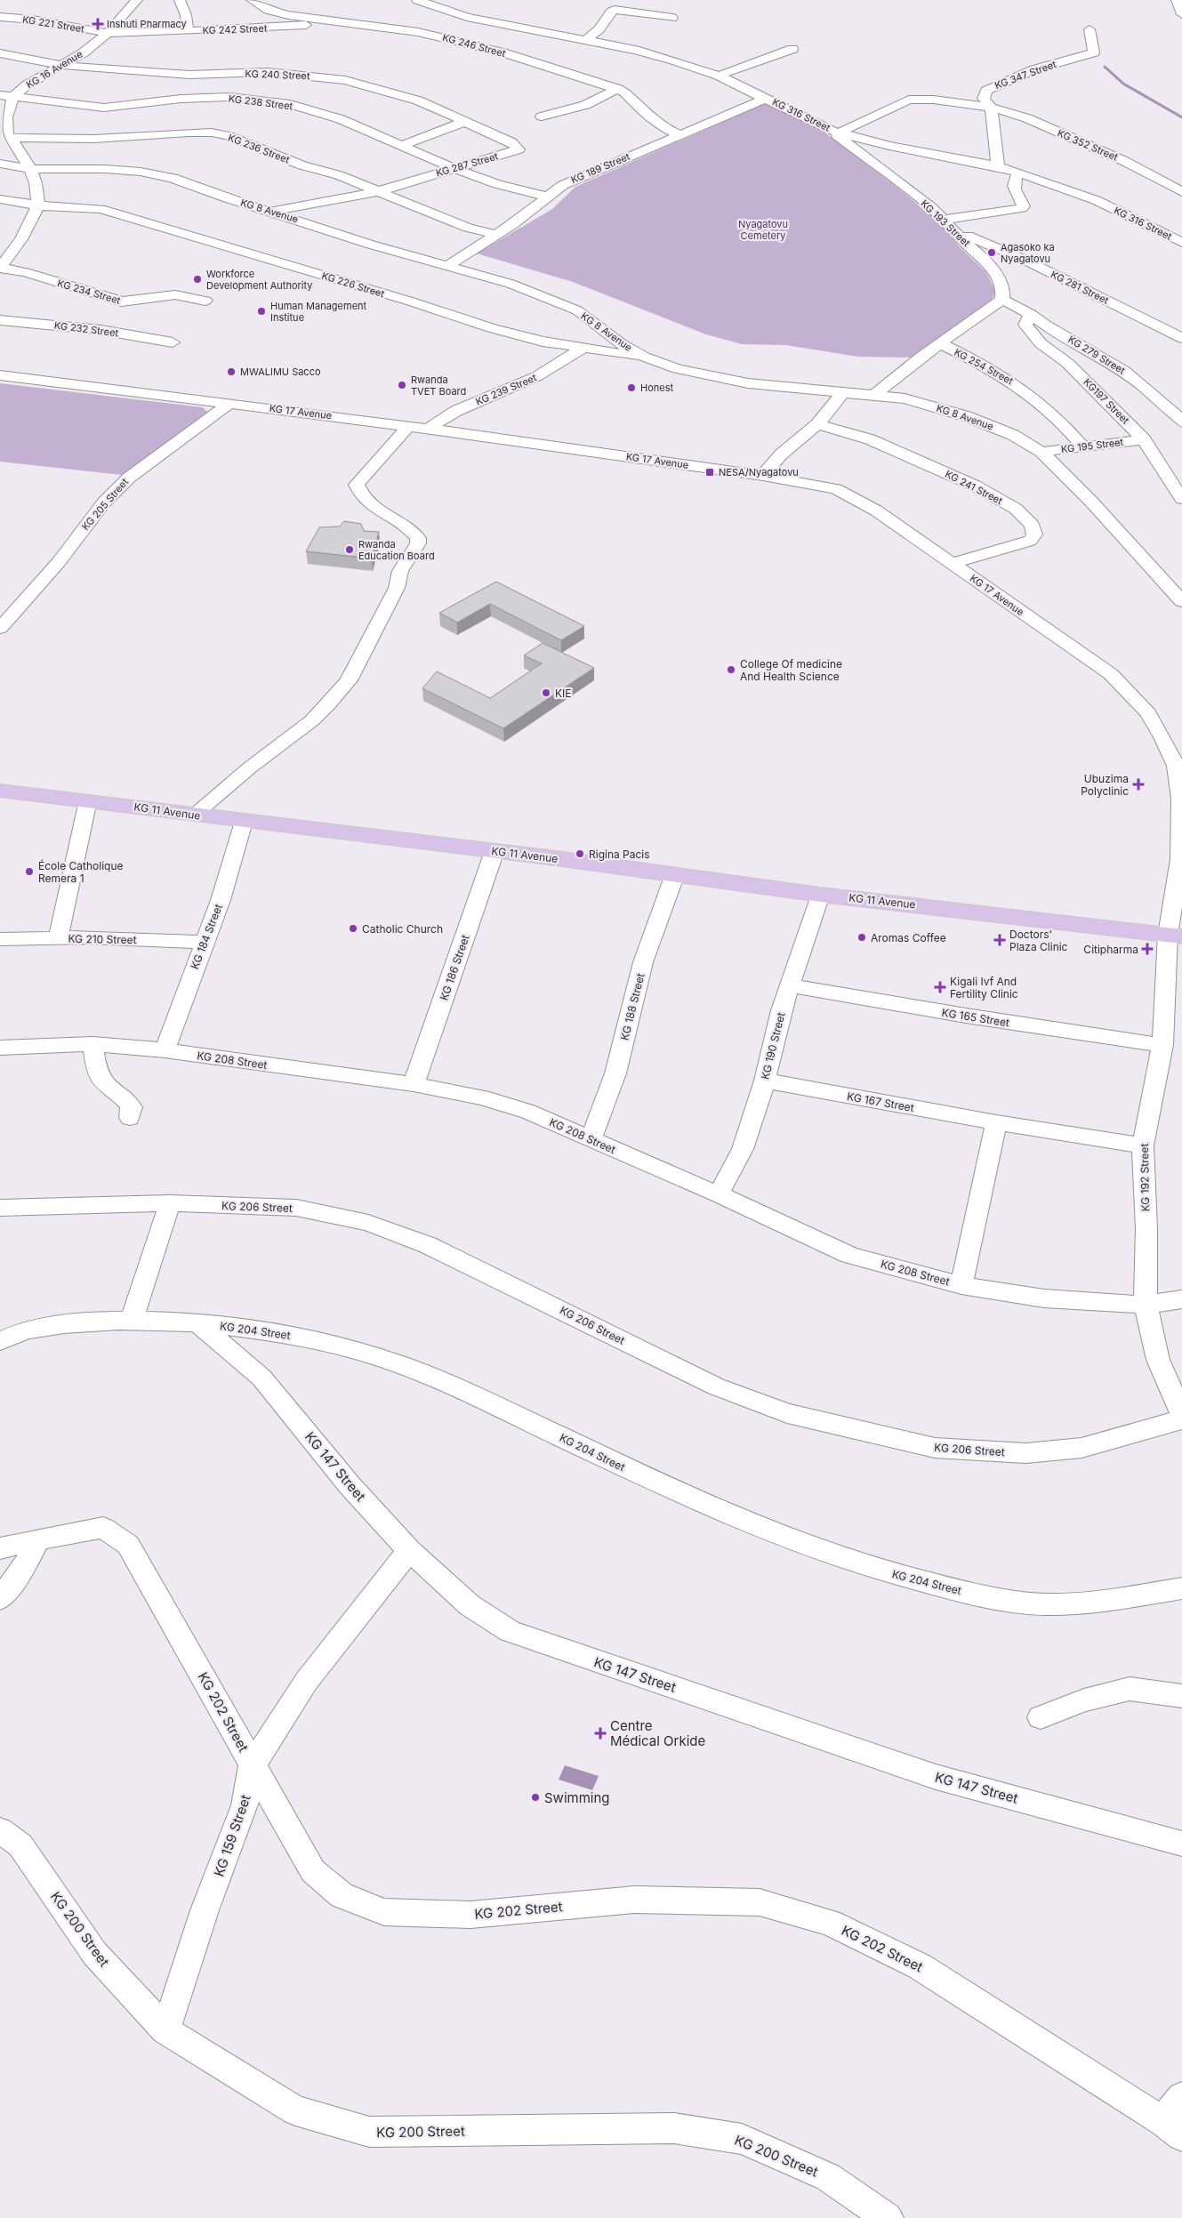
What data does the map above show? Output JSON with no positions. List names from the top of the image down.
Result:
{
  "streets": {
    "main road": ["KG 11 Avenue"],
    "street": [
      "KG 221 Street",
      "KG 242 Street",
      "KG 246 Street",
      "KG 16 Avenue",
      "KG 240 Street",
      "KG 347 Street",
      "KG 238 Street",
      "KG 316 Street",
      "KG 352 Street",
      "KG 236 Street",
      "KG 287 Street",
      "KG 189 Street",
      "KG 8 Avenue",
      "KG 193 Street",
      "KG 226 Street",
      "KG 281 Street",
      "KG 234 Street",
      "KG 232 Street",
      "KG 279 Street",
      "KG 254 Street",
      "KG 239 Street",
      "KG197 Street",
      "KG 17 Avenue",
      "KG 195 Street",
      "KG 241 Street",
      "KG 205 Street",
      "KG 184 Street",
      "KG 210 Street",
      "KG 186 Street",
      "KG 188 Street",
      "KG 165 Street",
      "KG 190 Street",
      "KG 208 Street",
      "KG 167 Street",
      "KG 192 Street",
      "KG 206 Street",
      "KG 204 Street",
      "KG 147 Street",
      "KG 202 Street",
      "KG 159 Street",
      "KG 200 Street"
    ]
  },
  "crossings": [
    ["KG 221 Street", "KG 242 Street"],
    ["KG 221 Street", "KG 16 Avenue"],
    ["KG 242 Street", "KG 246 Street"],
    ["KG 242 Street", "KG 16 Avenue"],
    ["KG 246 Street", "KG 189 Street"],
    ["KG 16 Avenue", "KG 240 Street"],
    ["KG 16 Avenue", "KG 238 Street"],
    ["KG 240 Street", "KG 287 Street"],
    ["KG 347 Street", "KG 316 Street"],
    ["KG 347 Street", "KG 352 Street"],
    ["KG 238 Street", "KG 287 Street"],
    ["KG 238 Street", "KG 189 Street"],
    ["KG 316 Street", "KG 352 Street"],
    ["KG 316 Street", "KG 189 Street"],
    ["KG 316 Street", "KG 193 Street"],
    ["KG 352 Street", "KG 193 Street"],
    ["KG 236 Street", "KG 287 Street"],
    ["KG 236 Street", "KG 189 Street"],
    ["KG 287 Street", "KG 8 Avenue"],
    ["KG 189 Street", "KG 8 Avenue"],
    ["KG 8 Avenue", "KG 226 Street"],
    ["KG 8 Avenue", "KG 195 Street"],
    ["KG 193 Street", "KG 281 Street"],
    ["KG 193 Street", "KG 279 Street"],
    ["KG 226 Street", "KG 239 Street"],
    ["KG 279 Street", "KG197 Street"],
    ["KG 254 Street", "KG 195 Street"],
    ["KG 239 Street", "KG 17 Avenue"],
    ["KG197 Street", "KG 195 Street"],
    ["KG 17 Avenue", "KG 241 Street"],
    ["KG 17 Avenue", "KG 205 Street"],
    ["KG 17 Avenue", "KG 11 Avenue"],
    ["KG 17 Avenue", "KG 192 Street"],
    ["KG 11 Avenue", "KG 184 Street"],
    ["KG 11 Avenue", "KG 186 Street"],
    ["KG 11 Avenue", "KG 188 Street"],
    ["KG 11 Avenue", "KG 190 Street"],
    ["KG 11 Avenue", "KG 192 Street"],
    ["KG 184 Street", "KG 210 Street"],
    ["KG 184 Street", "KG 208 Street"],
    ["KG 186 Street", "KG 208 Street"],
    ["KG 188 Street", "KG 208 Street"],
    ["KG 165 Street", "KG 190 Street"],
    ["KG 165 Street", "KG 192 Street"],
    ["KG 190 Street", "KG 208 Street"],
    ["KG 190 Street", "KG 167 Street"],
    ["KG 208 Street", "KG 192 Street"],
    ["KG 167 Street", "KG 192 Street"],
    ["KG 204 Street", "KG 147 Street"],
    ["KG 147 Street", "KG 159 Street"],
    ["KG 202 Street", "KG 159 Street"],
    ["KG 159 Street", "KG 200 Street"]
  ],
  "parks": ["Nyagatovu Cemetery"],
  "places": {
    "health": [
      "Inshuti Pharmacy",
      "Ubuzima Polyclinic",
      "Doctors' Plaza Clinic",
      "Citipharma",
      "Kigali Ivf And Fertility Clinic",
      "Centre Médical Orkide"
    ],
    "other": [
      "Agasoko ka Nyagatovu",
      "Workforce Development Authority",
      "Human Management Institue",
      "MWALIMU Sacco",
      "Rwanda TVET Board",
      "Honest",
      "Rwanda Education Board",
      "College Of medicine And Health Science",
      "KIE",
      "Rigina Pacis",
      "École Catholique Remera 1",
      "Catholic Church",
      "Aromas Coffee",
      "Swimming"
    ],
    "transit": ["NESA/Nyagatovu"]
  }
}
